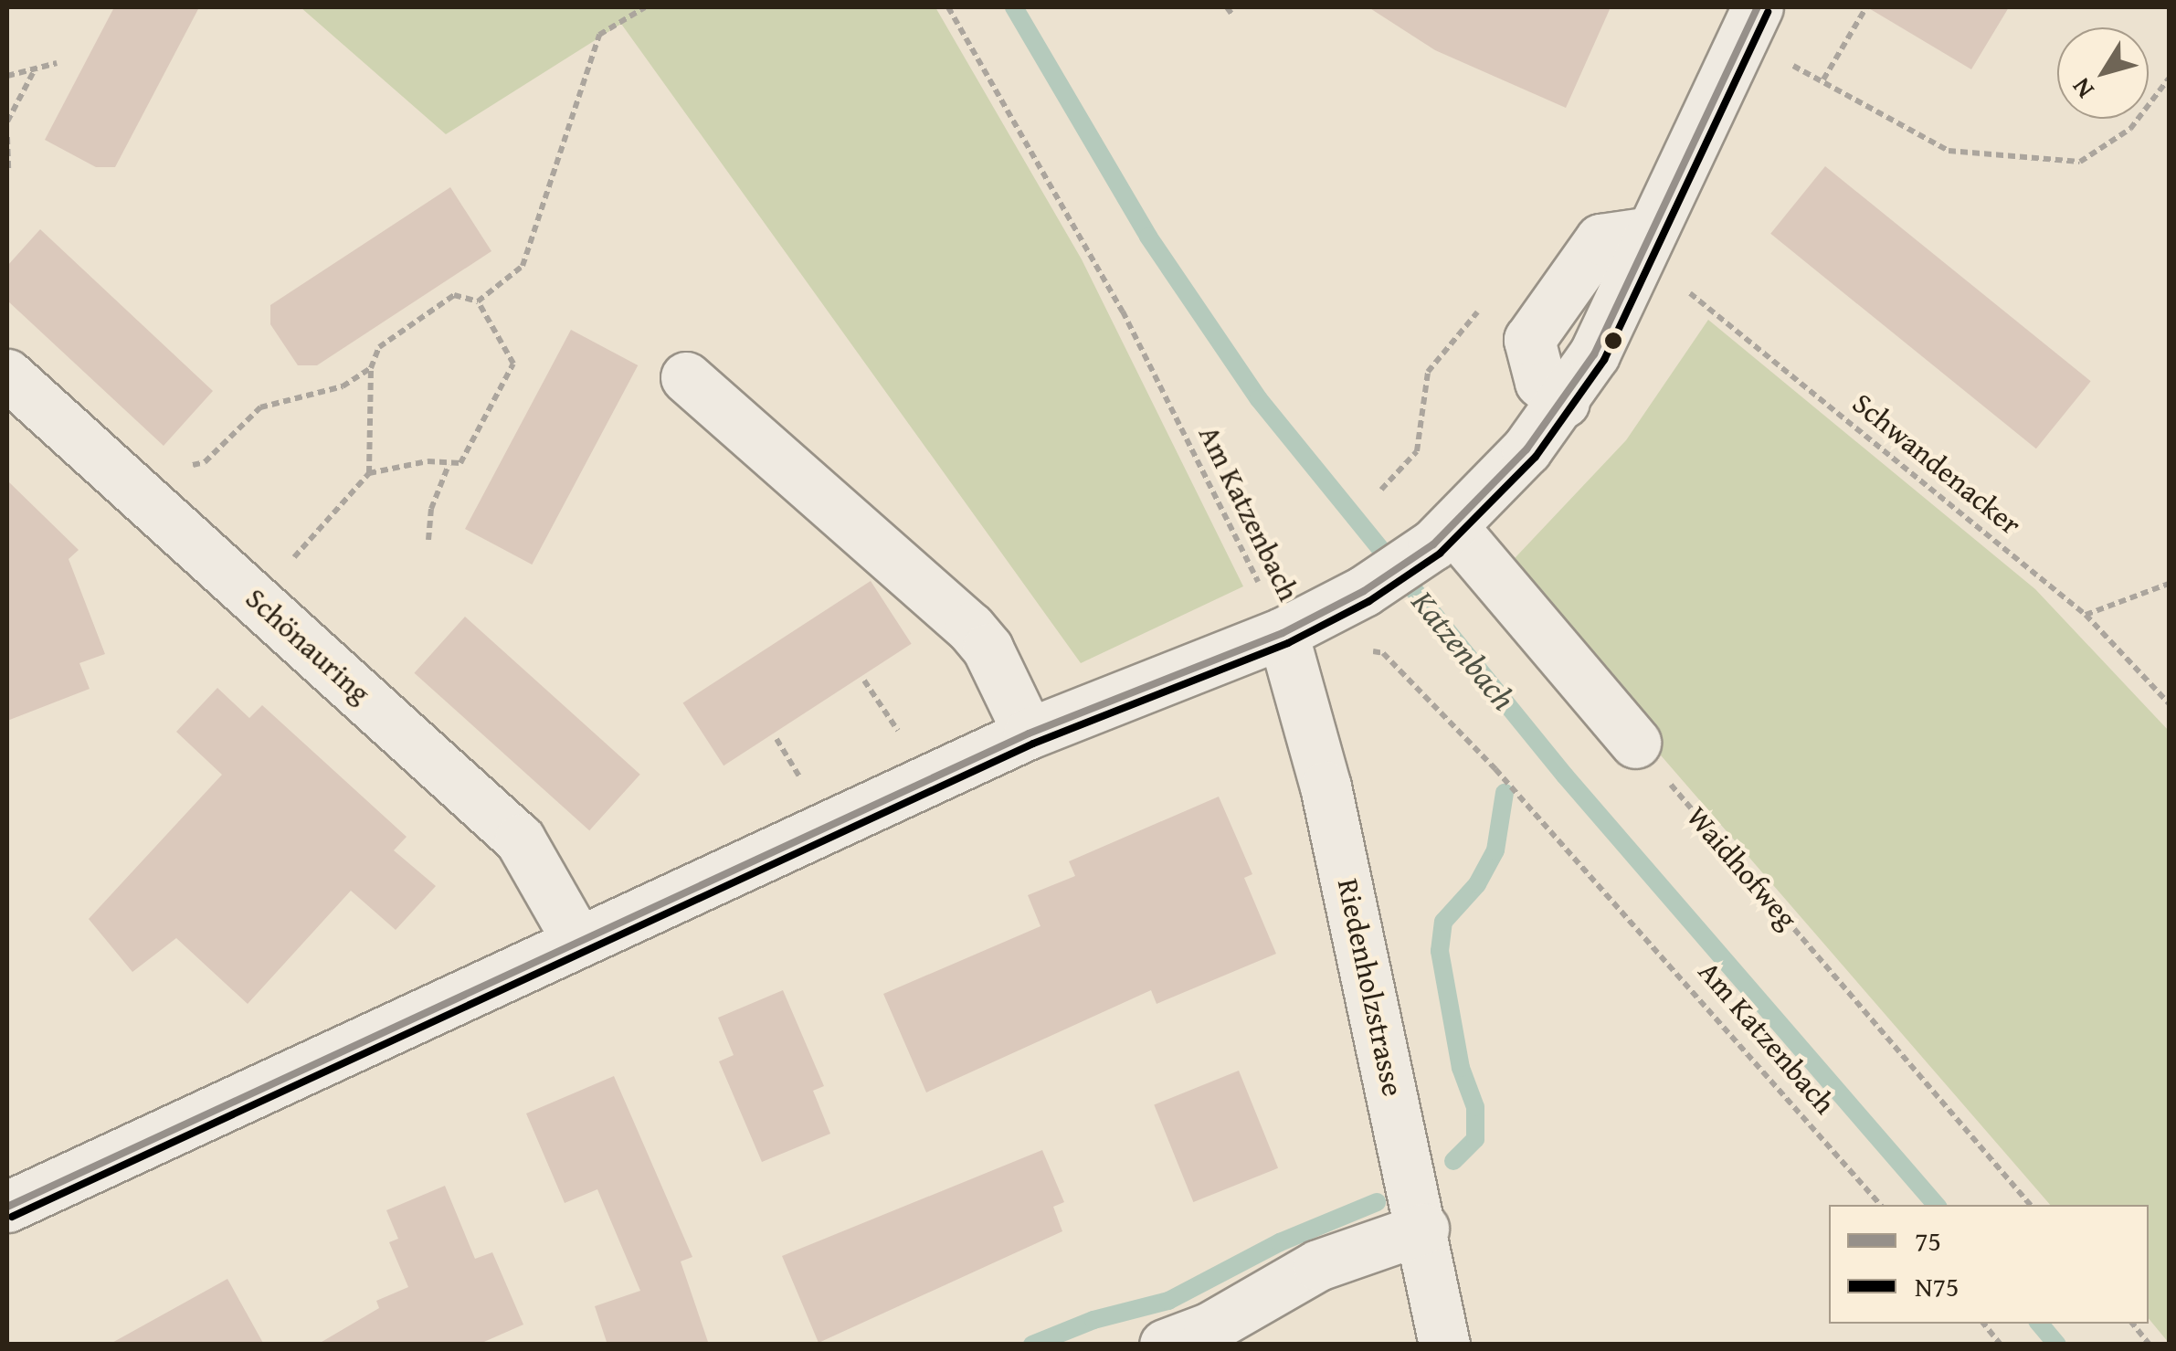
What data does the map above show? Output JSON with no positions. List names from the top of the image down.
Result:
{
  "streets": {
    "street": ["Schönauring", "Riedenholzstrasse"],
    "path": ["Schwandenacker", "Am Katzenbach", "Waidhofweg"]
  },
  "crossings": [
    ["Am Katzenbach", "Riedenholzstrasse"]
  ],
  "water": ["Katzenbach"],
  "lines": ["transit line 75", "transit line N75"],
  "legend": ["75", "N75"],
  "north": "bottom left"
}
